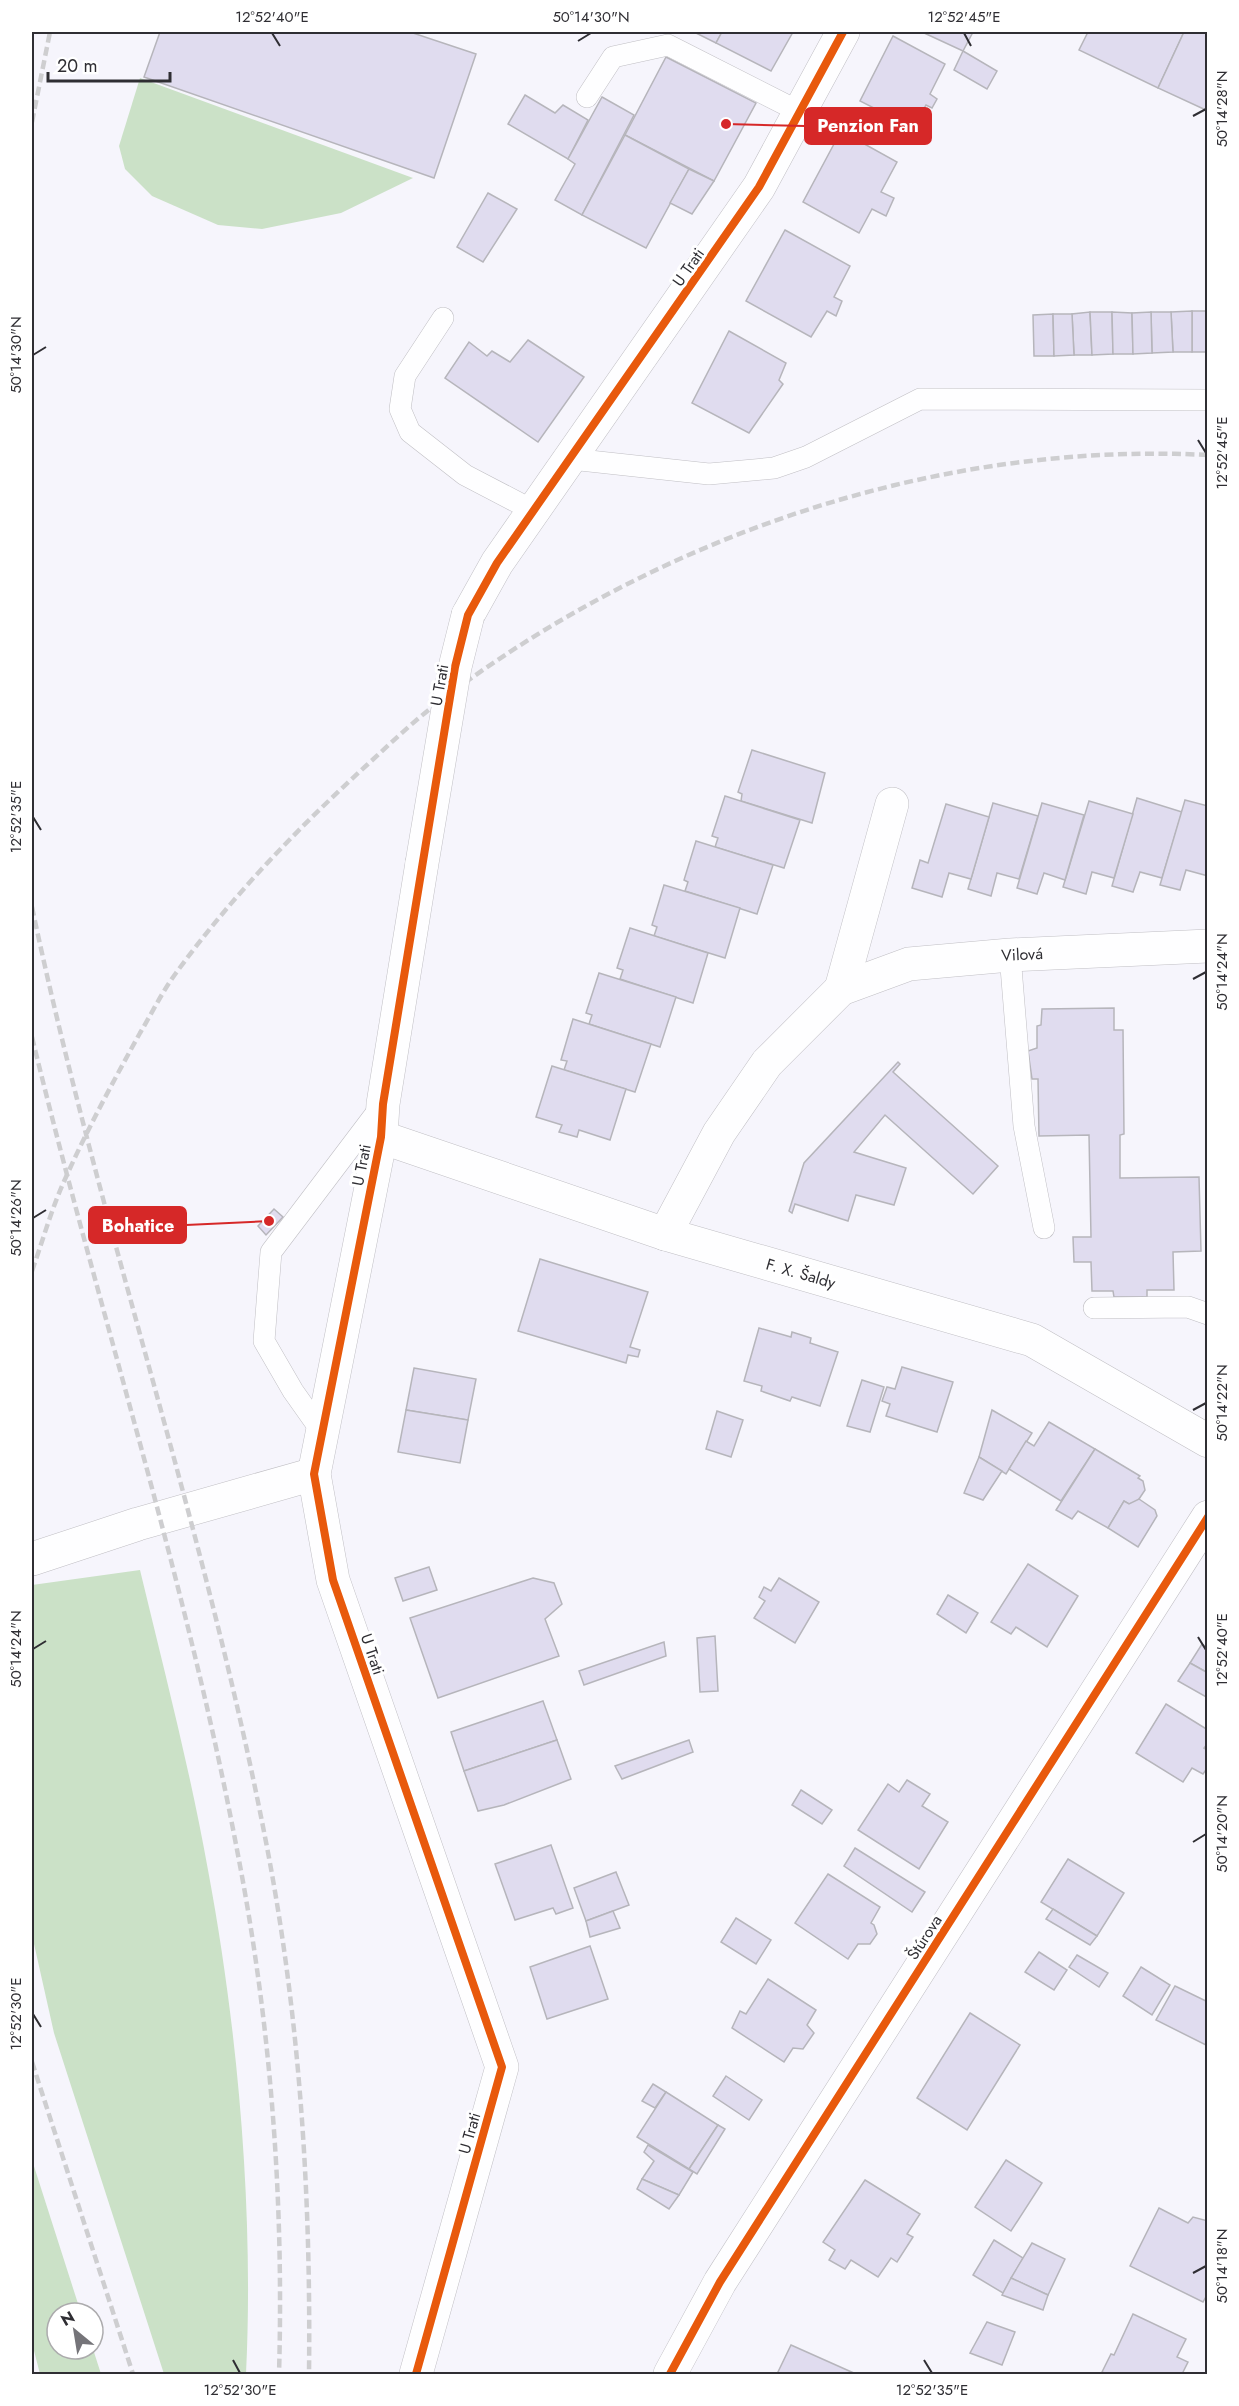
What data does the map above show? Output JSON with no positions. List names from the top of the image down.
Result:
{
  "streets": {
    "street": [
      "U Trati",
      "Vilová",
      "F. X. Šaldy",
      "Štúrova"
    ]
  },
  "crossings": [
    ["U Trati", "F. X. Šaldy"],
    ["Vilová", "F. X. Šaldy"]
  ],
  "places": ["Penzion Fan", "Bohatice"],
  "scale_bar": "20 m",
  "north": "top left",
  "coordinates": [
    "12°52'40\"E",
    "50°14'30\"N",
    "12°52'45\"E",
    "50°14'28\"N",
    "12°52'35\"E",
    "50°14'24\"N",
    "50°14'26\"N",
    "50°14'22\"N",
    "50°14'20\"N",
    "12°52'30\"E",
    "50°14'18\"N"
  ]
}
